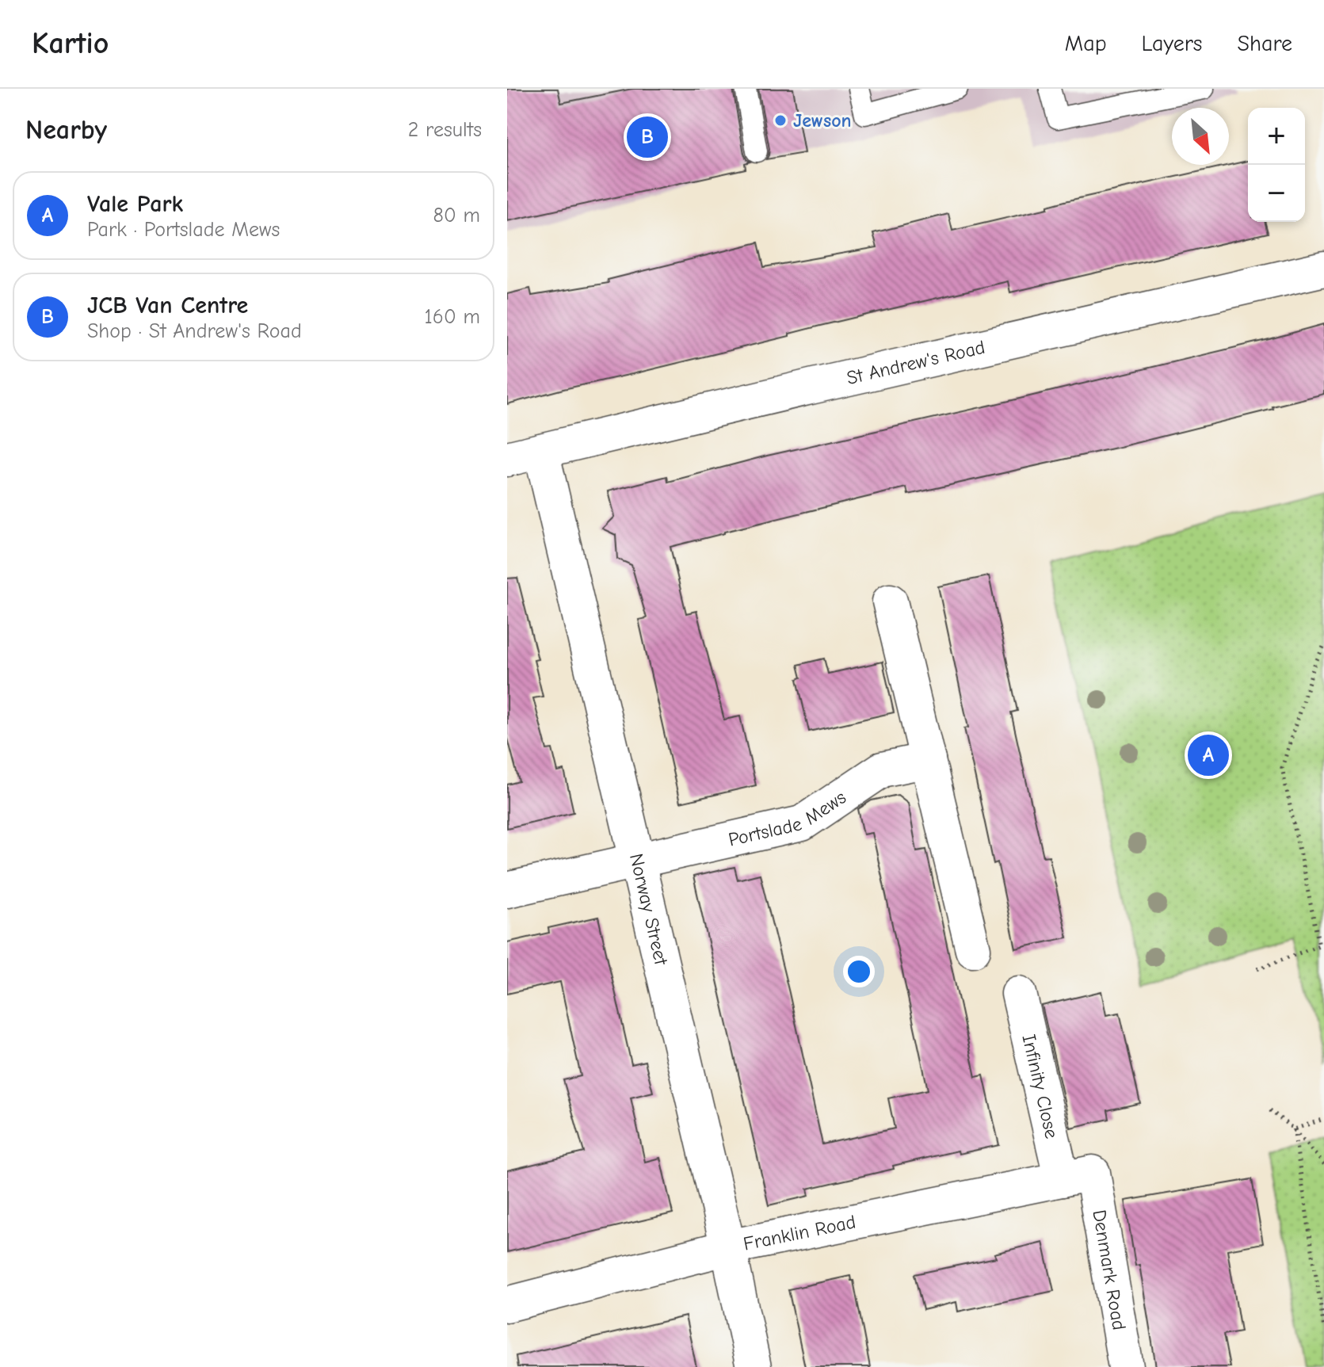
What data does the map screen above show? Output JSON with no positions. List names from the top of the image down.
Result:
{
  "streets": {
    "street": [
      "St Andrew's Road",
      "Portslade Mews",
      "Norway Street",
      "Infinity Close",
      "Franklin Road",
      "Denmark Road"
    ]
  },
  "crossings": [
    ["St Andrew's Road", "Norway Street"],
    ["Portslade Mews", "Norway Street"],
    ["Norway Street", "Franklin Road"],
    ["Infinity Close", "Franklin Road"],
    ["Infinity Close", "Denmark Road"],
    ["Franklin Road", "Denmark Road"]
  ],
  "places": ["Jewson"],
  "north": "bottom right",
  "page": {
    "header": "Kartio",
    "nav": ["Map", "Layers", "Share"],
    "heading": ["Nearby", "2 results"],
    "map_buttons": ["+", "−"],
    "pins": ["B", "A"],
    "list": [
      {
        "mark": "A",
        "name": "Vale Park",
        "note": "Park · Portslade Mews",
        "value": "80 m"
      },
      {
        "mark": "B",
        "name": "JCB Van Centre",
        "note": "Shop · St Andrew's Road",
        "value": "160 m"
      }
    ]
  }
}
